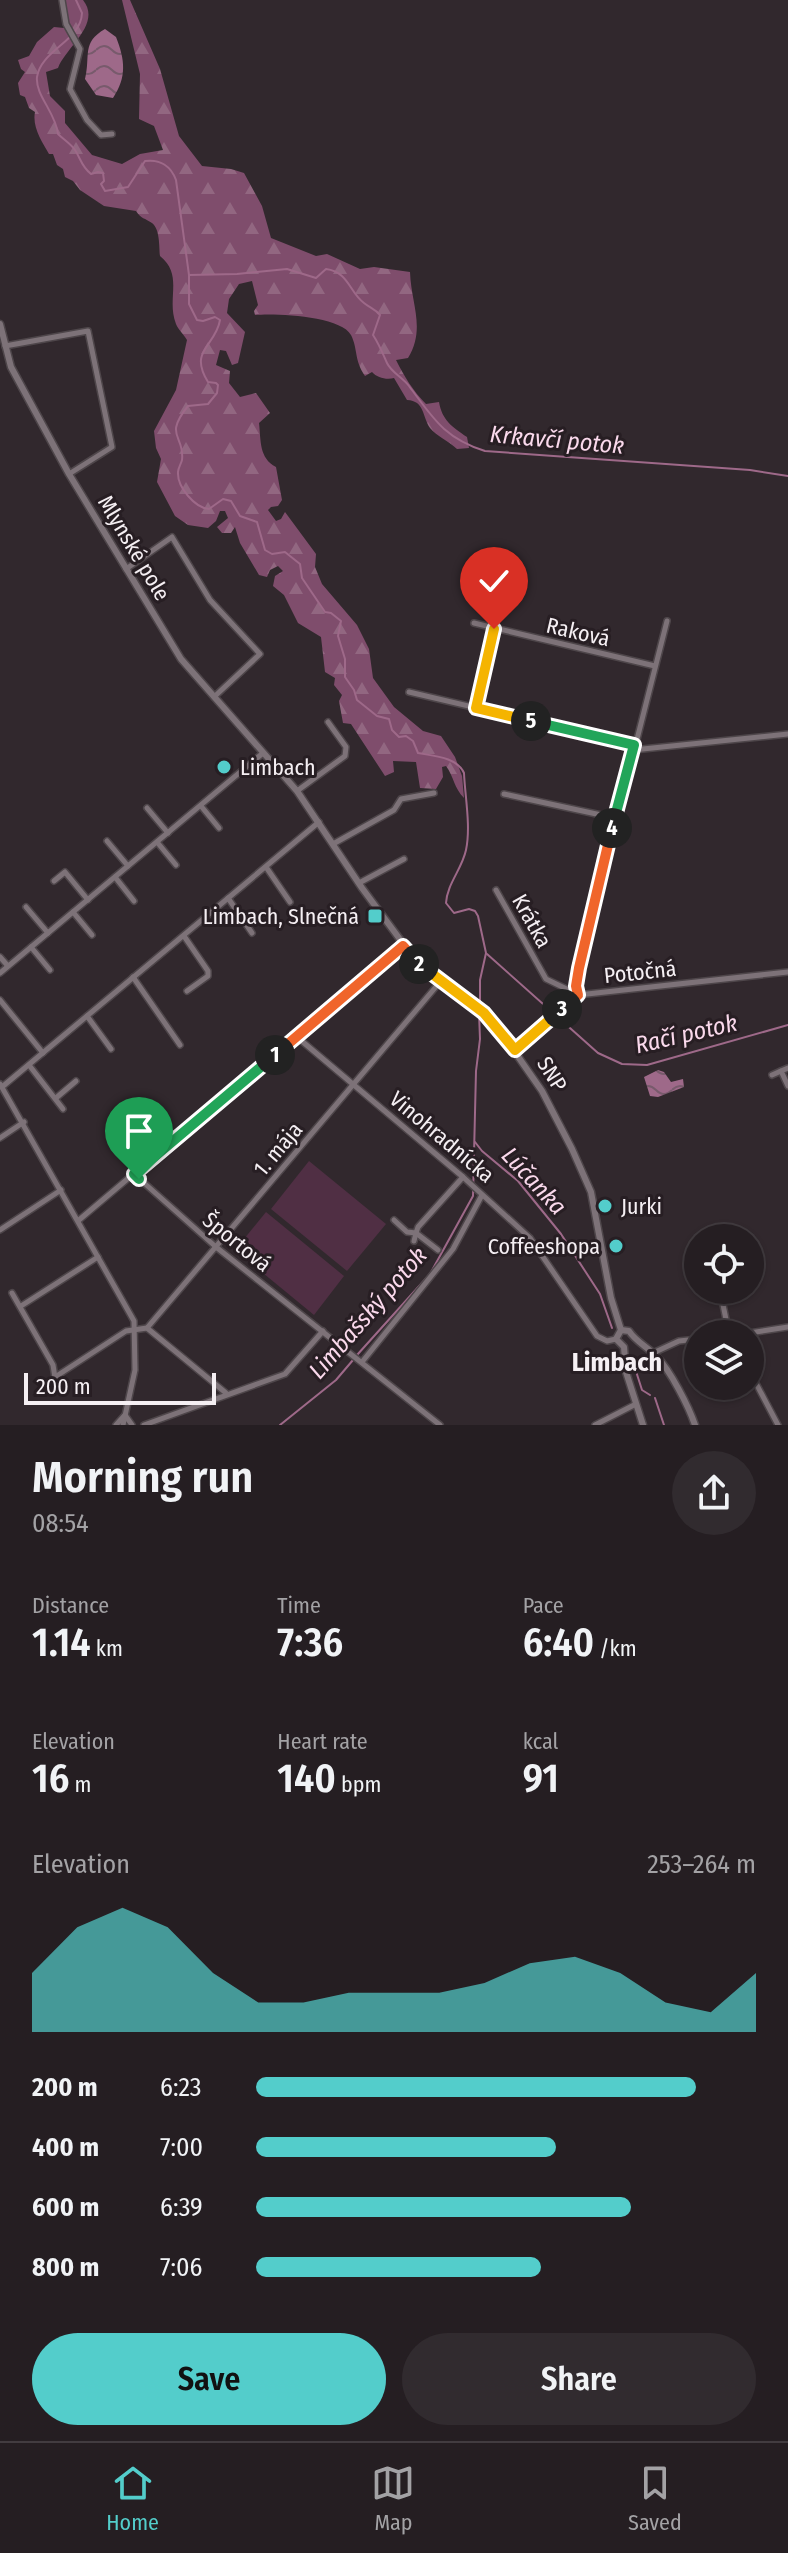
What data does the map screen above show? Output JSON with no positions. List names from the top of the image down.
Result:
{
  "streets": {
    "street": [
      "Mlynské pole",
      "Raková",
      "Krátka",
      "Potočná",
      "SNP",
      "Vinohradnícka",
      "1. mája",
      "Športová"
    ]
  },
  "crossings": [
    ["Mlynské pole", "SNP"],
    ["Krátka", "Potočná"],
    ["Potočná", "SNP"],
    ["SNP", "Vinohradnícka"],
    ["SNP", "1. mája"],
    ["Vinohradnícka", "1. mája"],
    ["1. mája", "Športová"]
  ],
  "districts": ["Limbach"],
  "water": [
    "Krkavčí potok",
    "Račí potok",
    "Lúčanka",
    "Limbašský potok"
  ],
  "places": {
    "other": ["Limbach", "Jurki", "Coffeeshopa"],
    "transit": ["Limbach, Slnečná"]
  },
  "scale_bar": "200 m",
  "page": {
    "pins": [
      "5",
      "4",
      "2",
      "3",
      "1"
    ],
    "scale": "200 m",
    "heading": ["Morning run", "08:54"],
    "stats": [
      ["Distance", "1.14 km"],
      ["Time", "7:36"],
      ["Pace", "6:40 /km"],
      ["Elevation", "16 m"],
      ["Heart rate", "140 bpm"],
      ["kcal", "91"]
    ],
    "chart": ["Elevation", "253–264 m"],
    "list": [
      {
        "name": "200 m",
        "note": "6:23"
      },
      {
        "name": "400 m",
        "note": "7:00"
      },
      {
        "name": "600 m",
        "note": "6:39"
      },
      {
        "name": "800 m",
        "note": "7:06"
      }
    ],
    "buttons": ["Save", "Share"],
    "tabs": ["Home", "Map", "Saved"]
  }
}
